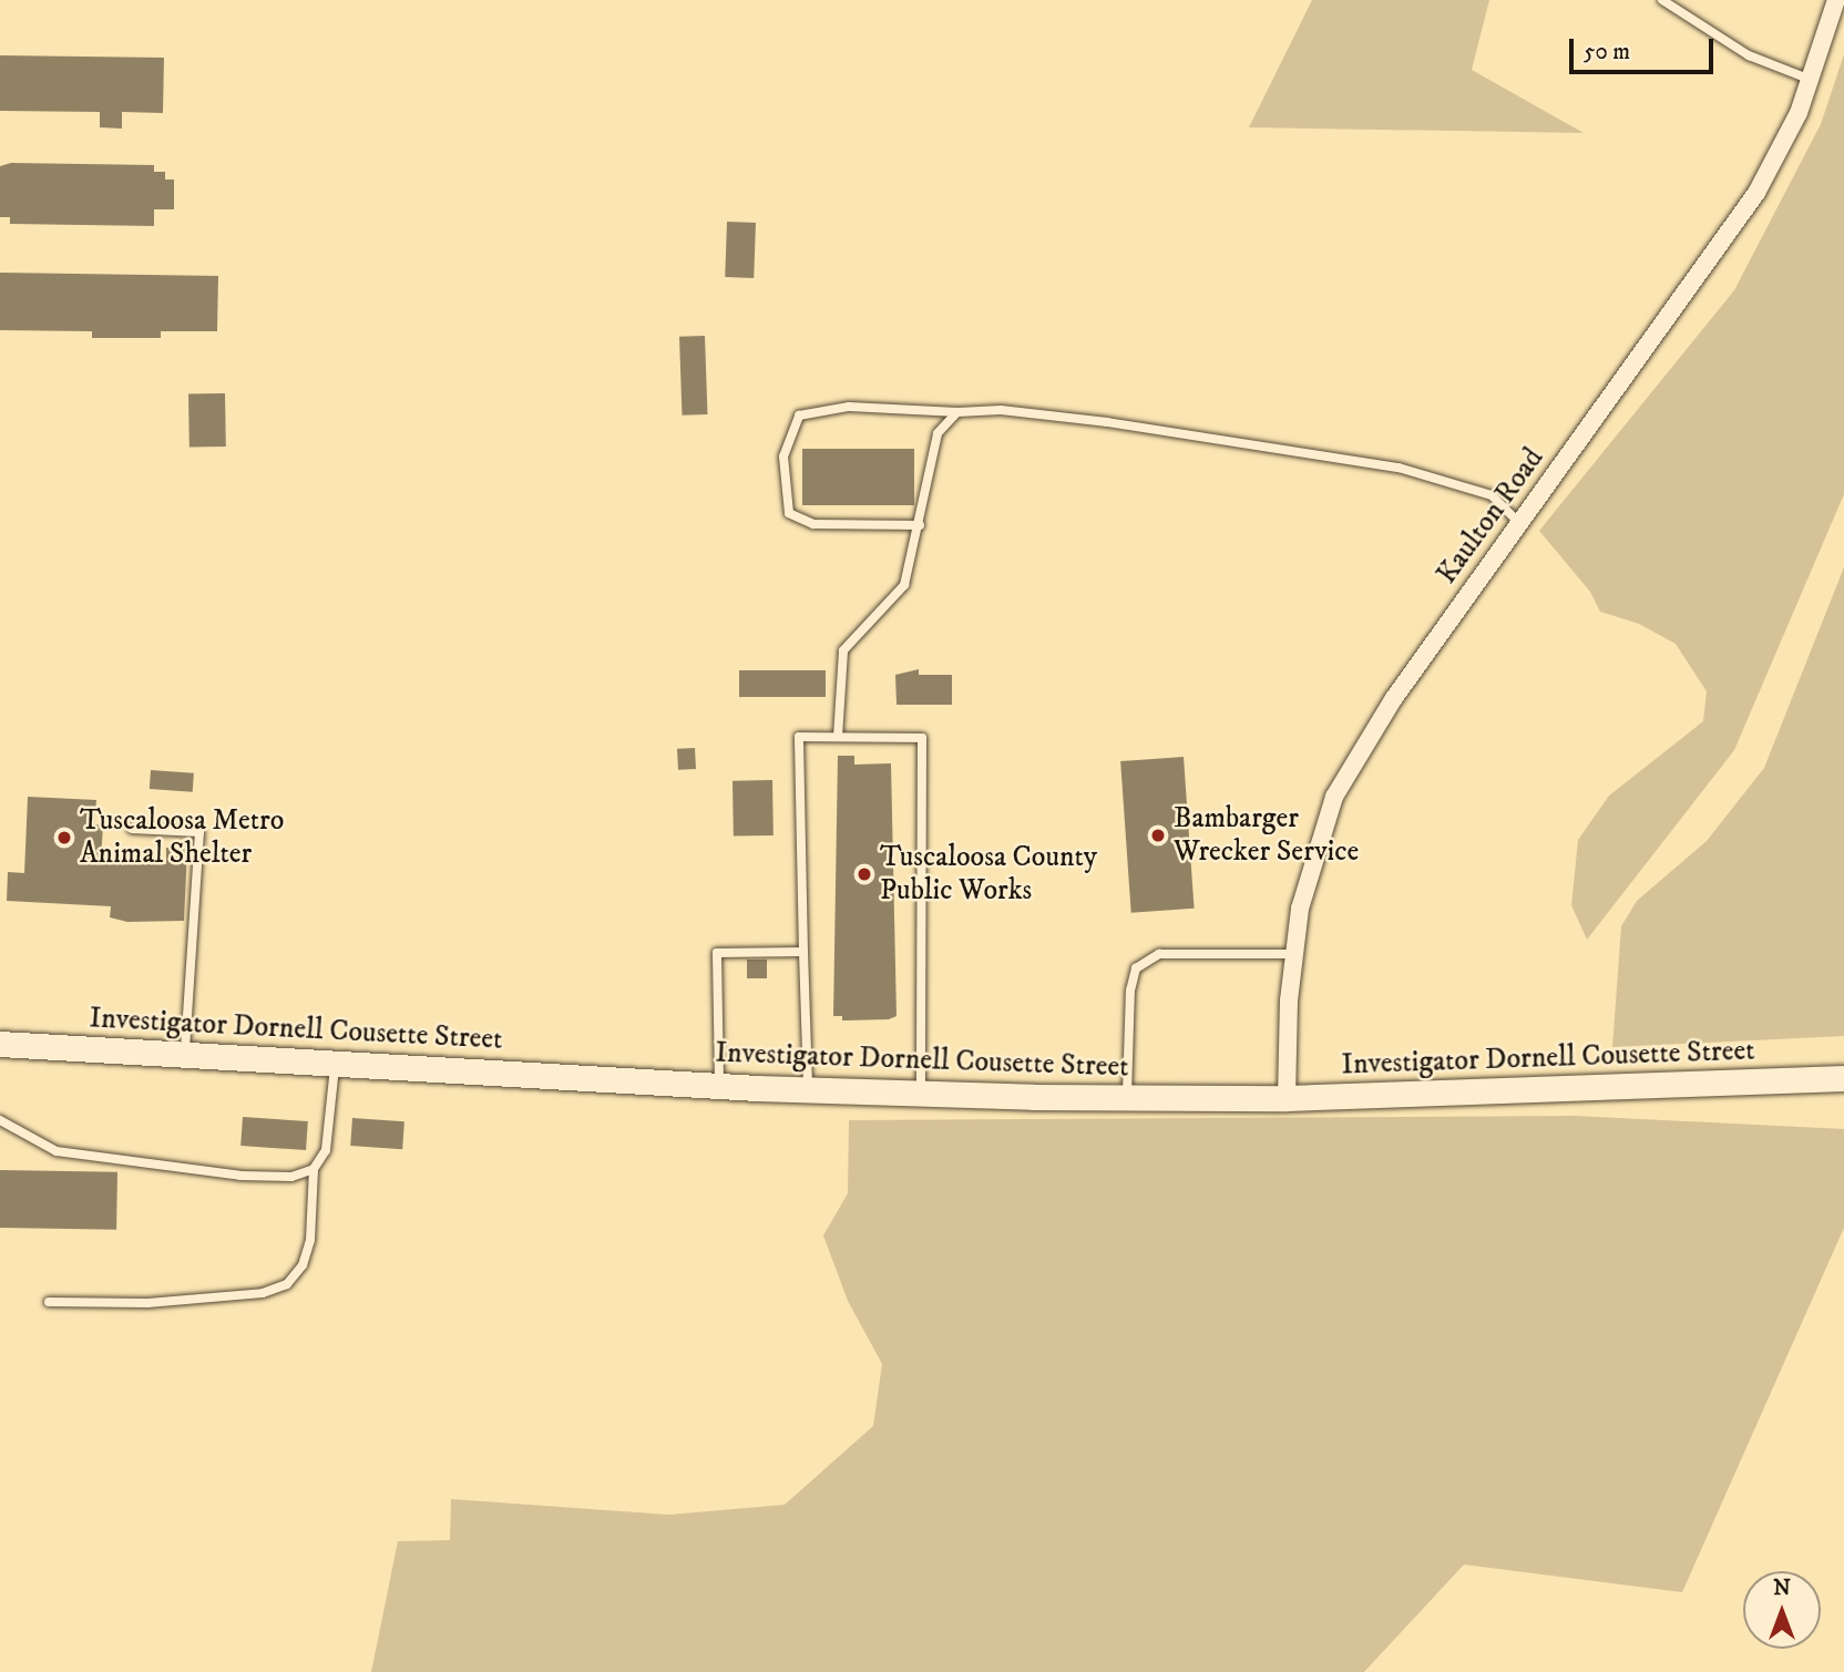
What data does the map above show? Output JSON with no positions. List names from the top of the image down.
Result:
{
  "streets": {
    "main road": ["Investigator Dornell Cousette Street"],
    "street": ["Kaulton Road"]
  },
  "crossings": [
    ["Kaulton Road", "Investigator Dornell Cousette Street"]
  ],
  "places": ["Bambarger Wrecker Service", "Tuscaloosa Metro Animal Shelter", "Tuscaloosa County Public Works"],
  "scale_bar": "50 m",
  "north": "top"
}
